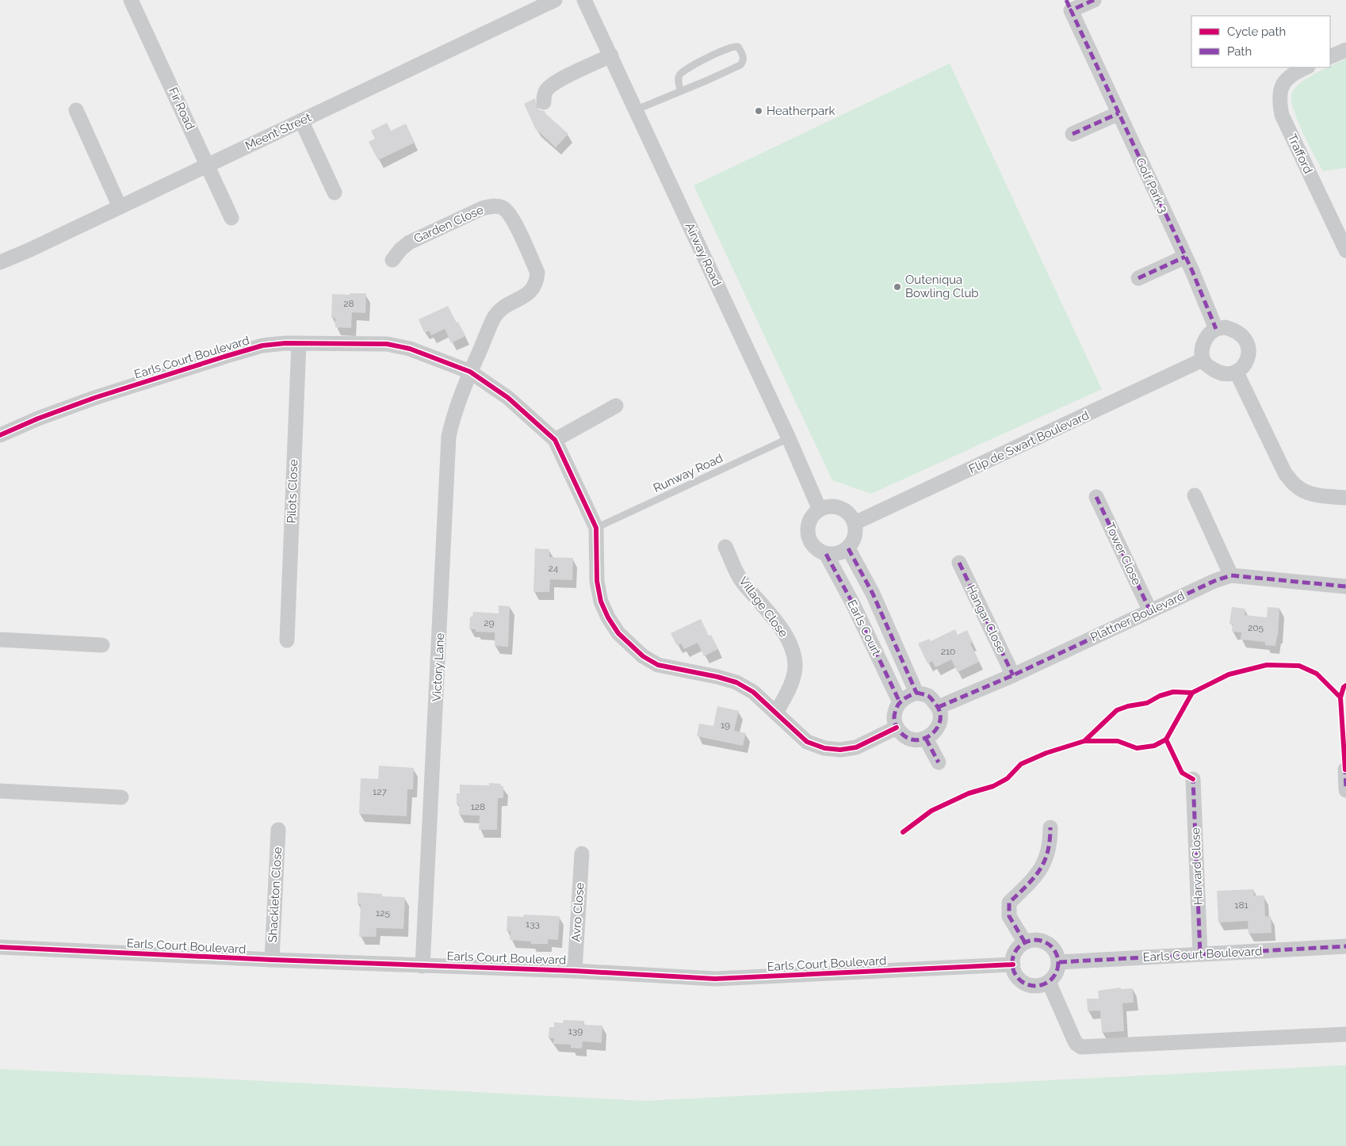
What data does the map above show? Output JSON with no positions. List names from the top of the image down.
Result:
{
  "streets": {
    "street": [
      "Fir Road",
      "Meent Street",
      "Trafford",
      "Golf Park 3",
      "Garden Close",
      "Airway Road",
      "Earls Court Boulevard",
      "Flip de Swart Boulevard",
      "Pilots Close",
      "Tower Close",
      "Village Close",
      "Plattner Boulevard",
      "Hangar Close",
      "Earls Court",
      "Victory Lane",
      "Harvard Close",
      "Shackleton Close",
      "Avro Close"
    ],
    "lane": ["Runway Road"]
  },
  "crossings": [
    ["Fir Road", "Meent Street"],
    ["Golf Park 3", "Flip de Swart Boulevard"],
    ["Garden Close", "Earls Court Boulevard"],
    ["Garden Close", "Victory Lane"],
    ["Airway Road", "Flip de Swart Boulevard"],
    ["Airway Road", "Runway Road"],
    ["Airway Road", "Earls Court"],
    ["Earls Court Boulevard", "Runway Road"],
    ["Earls Court Boulevard", "Pilots Close"],
    ["Earls Court Boulevard", "Village Close"],
    ["Earls Court Boulevard", "Plattner Boulevard"],
    ["Earls Court Boulevard", "Earls Court"],
    ["Earls Court Boulevard", "Victory Lane"],
    ["Earls Court Boulevard", "Harvard Close"],
    ["Earls Court Boulevard", "Shackleton Close"],
    ["Earls Court Boulevard", "Avro Close"],
    ["Flip de Swart Boulevard", "Earls Court"],
    ["Tower Close", "Plattner Boulevard"],
    ["Plattner Boulevard", "Hangar Close"],
    ["Plattner Boulevard", "Earls Court"]
  ],
  "places": ["Heatherpark", "Outeniqua Bowling Club"],
  "house_numbers": [
    "28",
    "24",
    "29",
    "205",
    "210",
    "19",
    "127",
    "128",
    "181",
    "125",
    "133",
    "139"
  ],
  "legend": ["Cycle path", "Path"]
}
